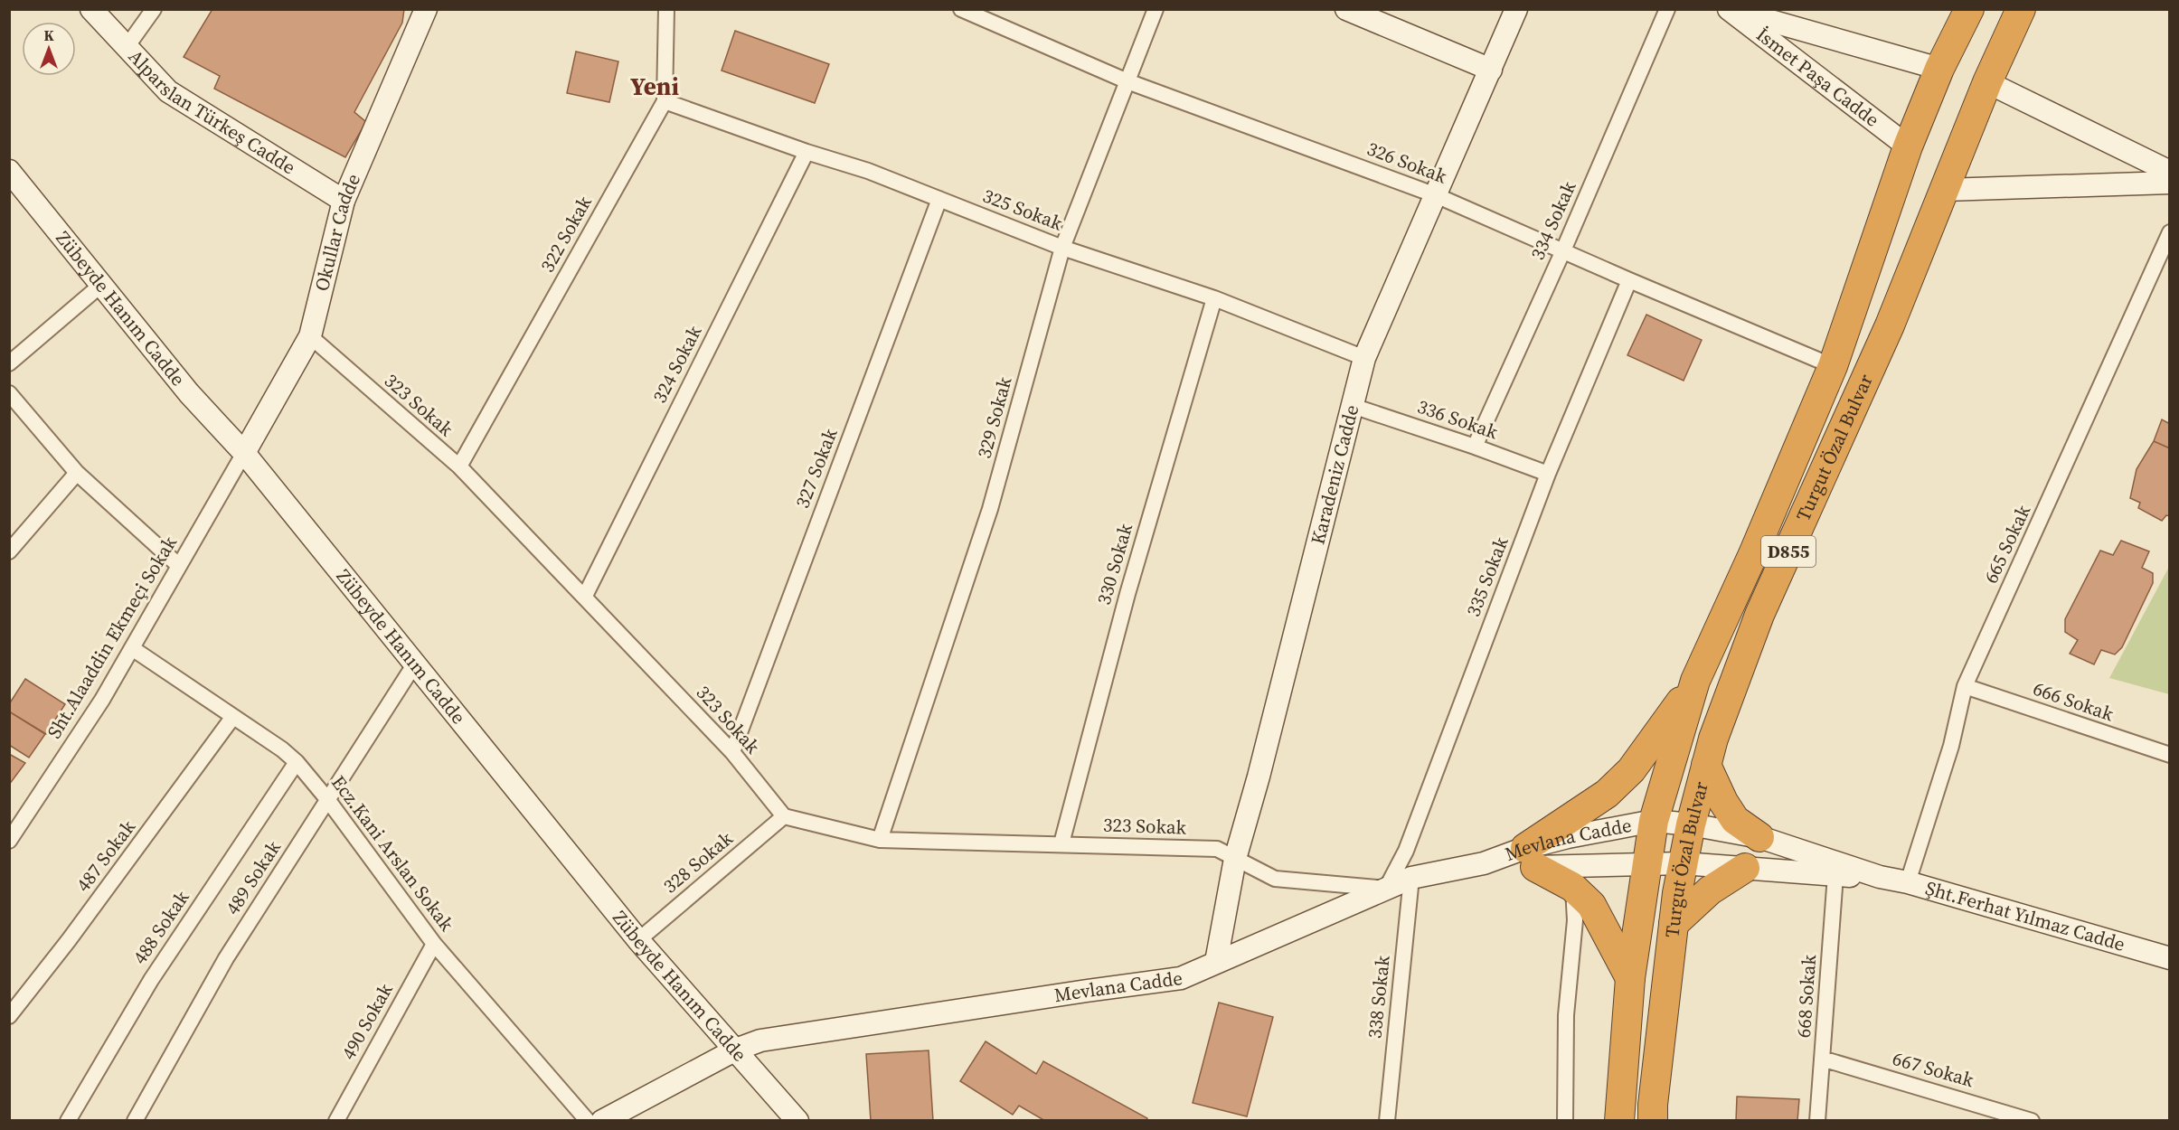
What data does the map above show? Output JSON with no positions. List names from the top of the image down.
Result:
{
  "streets": {
    "highway": ["Turgut Özal Bulvar", "D855"],
    "street": [
      "İsmet Paşa Cadde",
      "Alparslan Türkeş Cadde",
      "326 Sokak",
      "325 Sokak",
      "334 Sokak",
      "Okullar Cadde",
      "322 Sokak",
      "Zübeyde Hanım Cadde",
      "324 Sokak",
      "323 Sokak",
      "329 Sokak",
      "336 Sokak",
      "327 Sokak",
      "Karadeniz Cadde",
      "665 Sokak",
      "330 Sokak",
      "335 Sokak",
      "Sht.Alaaddin Ekmeçi Sokak",
      "666 Sokak",
      "Mevlana Cadde",
      "Ecz.Kani Arslan Sokak",
      "487 Sokak",
      "328 Sokak",
      "489 Sokak",
      "Şht.Ferhat Yılmaz Cadde",
      "488 Sokak",
      "668 Sokak",
      "338 Sokak",
      "490 Sokak",
      "667 Sokak"
    ]
  },
  "crossings": [
    ["İsmet Paşa Cadde", "Turgut Özal Bulvar"],
    ["Alparslan Türkeş Cadde", "Okullar Cadde"],
    ["326 Sokak", "334 Sokak"],
    ["326 Sokak", "329 Sokak"],
    ["326 Sokak", "Turgut Özal Bulvar"],
    ["326 Sokak", "Karadeniz Cadde"],
    ["326 Sokak", "335 Sokak"],
    ["325 Sokak", "322 Sokak"],
    ["325 Sokak", "324 Sokak"],
    ["325 Sokak", "329 Sokak"],
    ["325 Sokak", "327 Sokak"],
    ["325 Sokak", "Karadeniz Cadde"],
    ["325 Sokak", "330 Sokak"],
    ["334 Sokak", "336 Sokak"],
    ["Okullar Cadde", "Zübeyde Hanım Cadde"],
    ["Okullar Cadde", "323 Sokak"],
    ["Okullar Cadde", "Sht.Alaaddin Ekmeçi Sokak"],
    ["322 Sokak", "323 Sokak"],
    ["Zübeyde Hanım Cadde", "Sht.Alaaddin Ekmeçi Sokak"],
    ["Zübeyde Hanım Cadde", "Mevlana Cadde"],
    ["Zübeyde Hanım Cadde", "328 Sokak"],
    ["Zübeyde Hanım Cadde", "489 Sokak"],
    ["324 Sokak", "323 Sokak"],
    ["323 Sokak", "329 Sokak"],
    ["323 Sokak", "327 Sokak"],
    ["323 Sokak", "Karadeniz Cadde"],
    ["323 Sokak", "330 Sokak"],
    ["323 Sokak", "335 Sokak"],
    ["323 Sokak", "Mevlana Cadde"],
    ["323 Sokak", "328 Sokak"],
    ["336 Sokak", "Karadeniz Cadde"],
    ["336 Sokak", "335 Sokak"],
    ["Turgut Özal Bulvar", "Mevlana Cadde"],
    ["Turgut Özal Bulvar", "Şht.Ferhat Yılmaz Cadde"],
    ["Karadeniz Cadde", "Mevlana Cadde"],
    ["665 Sokak", "666 Sokak"],
    ["665 Sokak", "Şht.Ferhat Yılmaz Cadde"],
    ["335 Sokak", "Mevlana Cadde"],
    ["Sht.Alaaddin Ekmeçi Sokak", "Ecz.Kani Arslan Sokak"],
    ["Mevlana Cadde", "Şht.Ferhat Yılmaz Cadde"],
    ["Mevlana Cadde", "338 Sokak"],
    ["Ecz.Kani Arslan Sokak", "487 Sokak"],
    ["Ecz.Kani Arslan Sokak", "489 Sokak"],
    ["Ecz.Kani Arslan Sokak", "488 Sokak"],
    ["Ecz.Kani Arslan Sokak", "490 Sokak"],
    ["Şht.Ferhat Yılmaz Cadde", "668 Sokak"],
    ["668 Sokak", "667 Sokak"]
  ],
  "districts": ["Yeni"],
  "north": "top"
}
